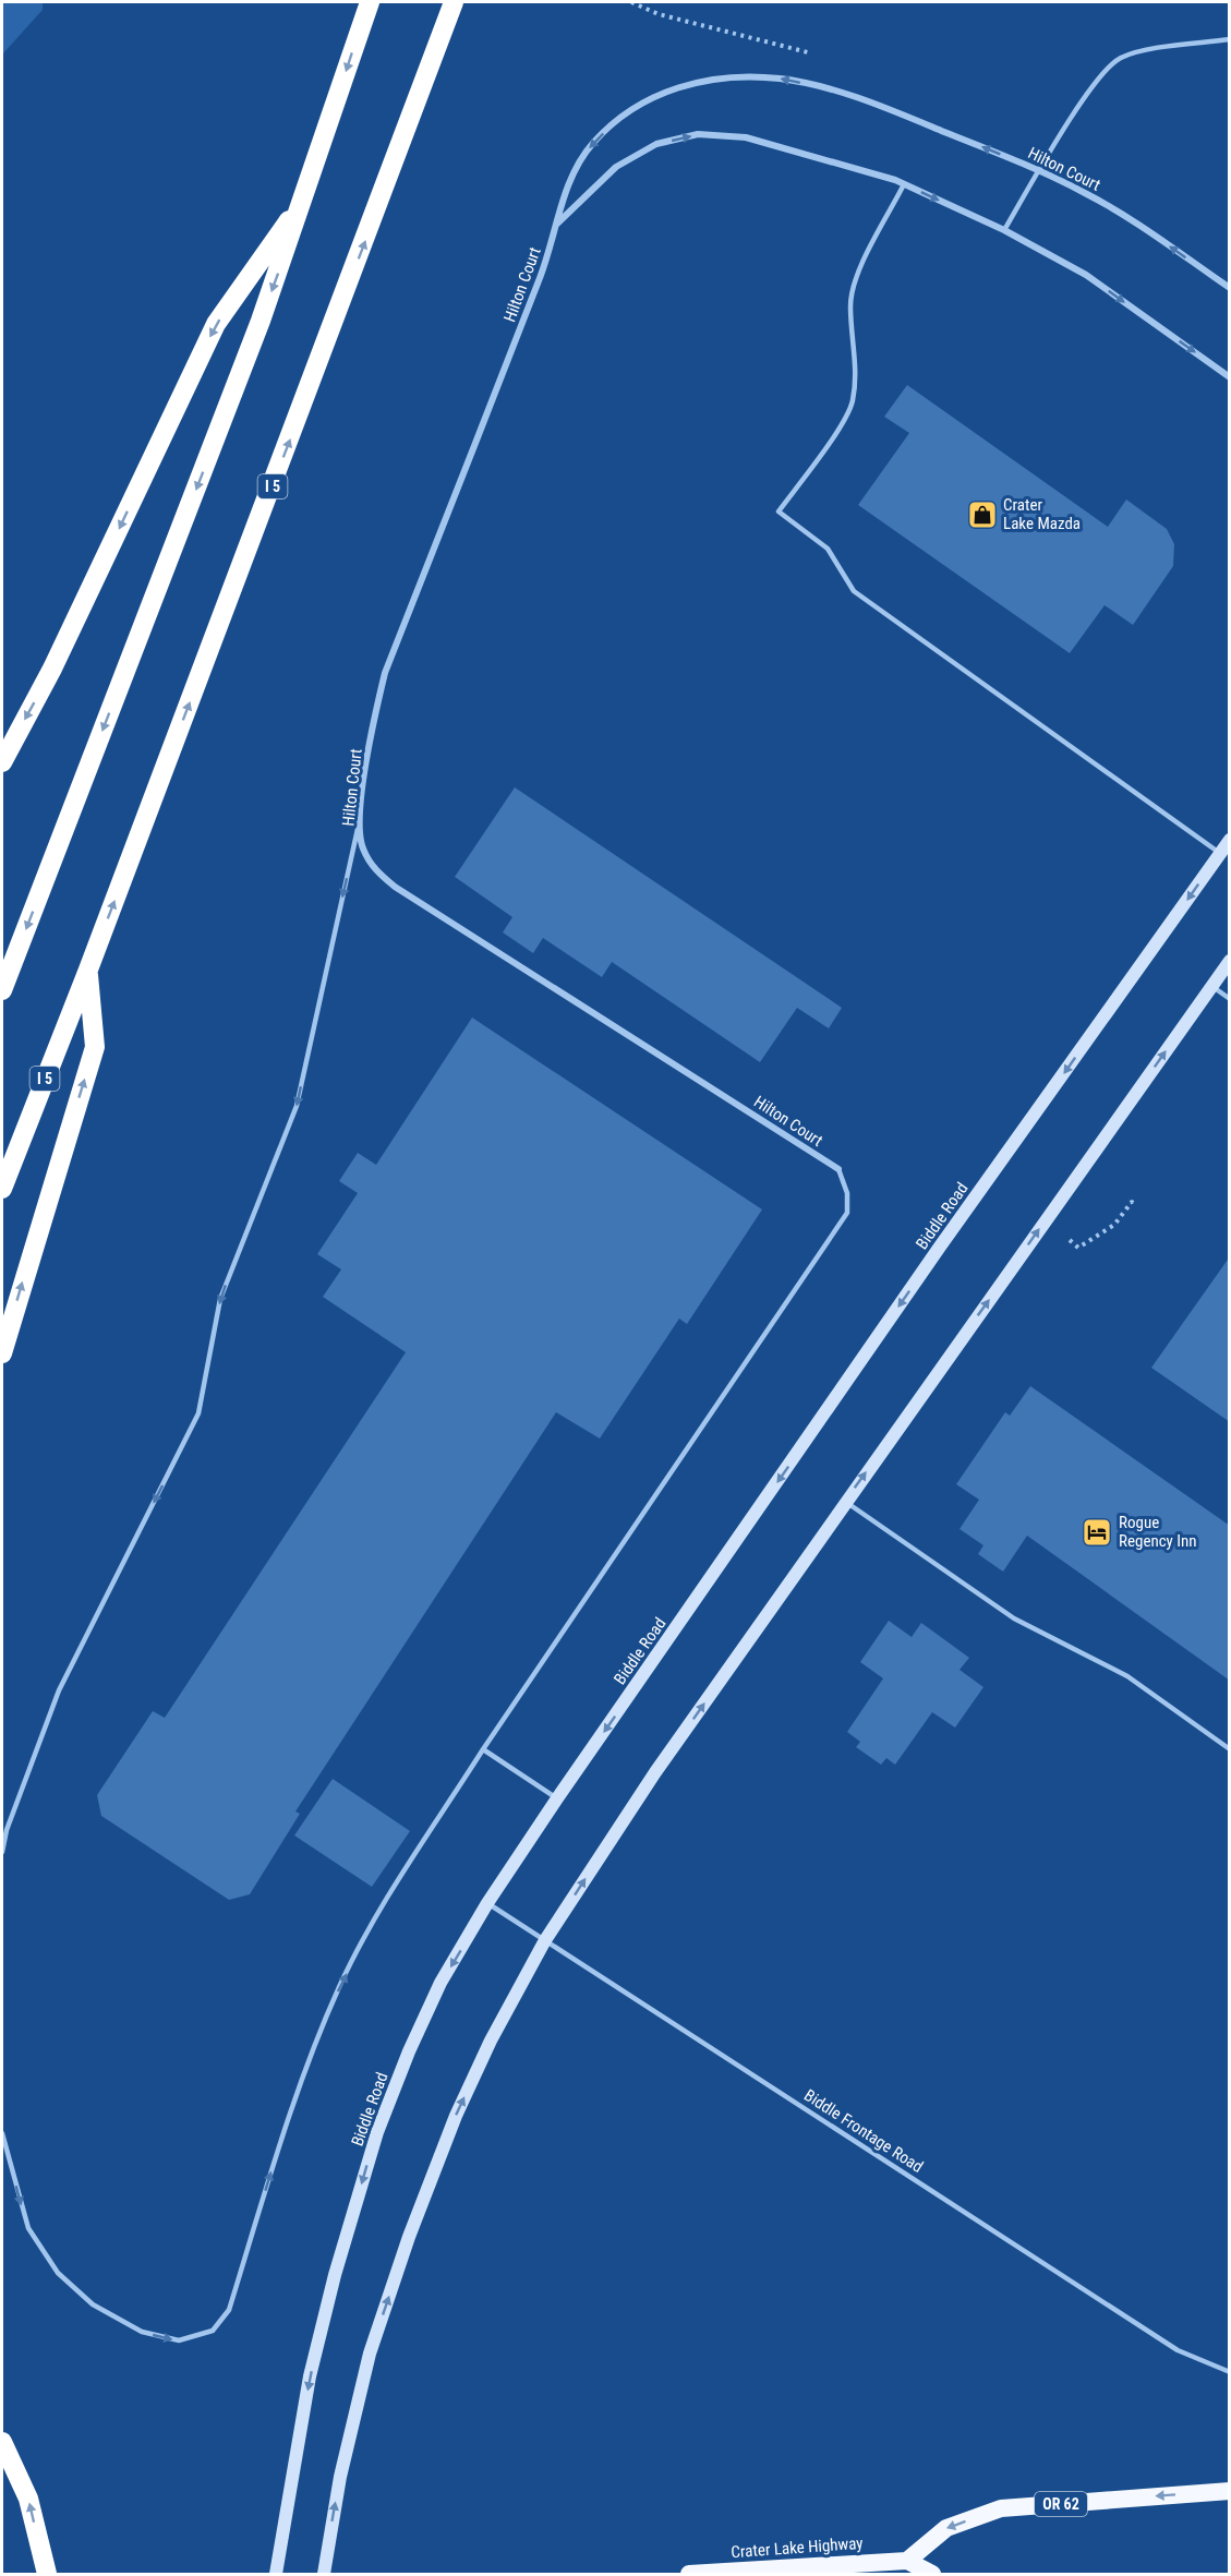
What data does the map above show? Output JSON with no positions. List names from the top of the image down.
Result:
{
  "streets": {
    "highway": ["I 5", "OR 62", "Crater Lake Highway"],
    "main road": ["Biddle Road"],
    "street": ["Hilton Court"],
    "lane": ["Biddle Frontage Road"]
  },
  "crossings": [
    ["Biddle Road", "Biddle Frontage Road"],
    ["OR 62", "Crater Lake Highway"]
  ],
  "places": {
    "shop": ["Crater Lake Mazda"],
    "hotel": ["Rogue Regency Inn"]
  }
}
